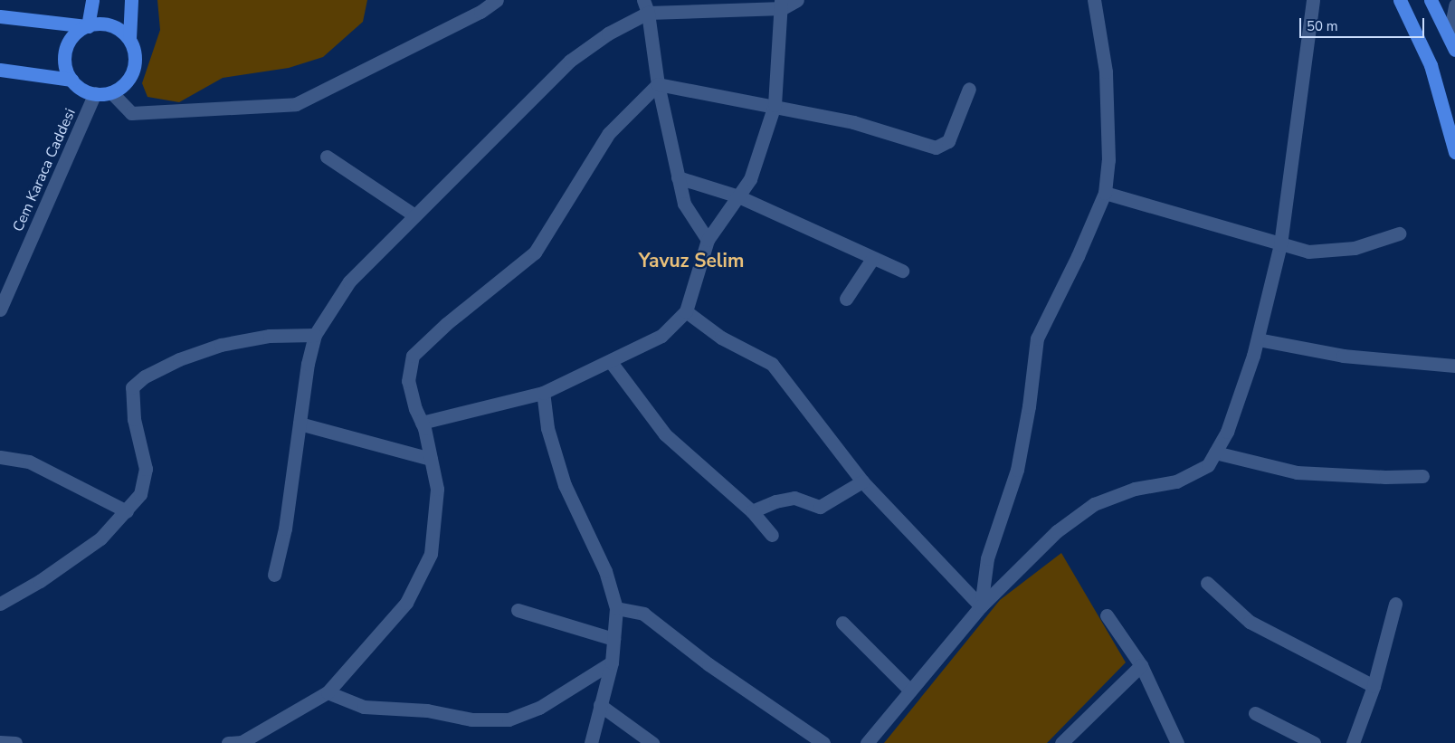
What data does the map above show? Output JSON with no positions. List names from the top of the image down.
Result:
{
  "streets": {
    "street": ["Cem Karaca Caddesi"]
  },
  "districts": ["Yavuz Selim"],
  "scale_bar": "50 m"
}
